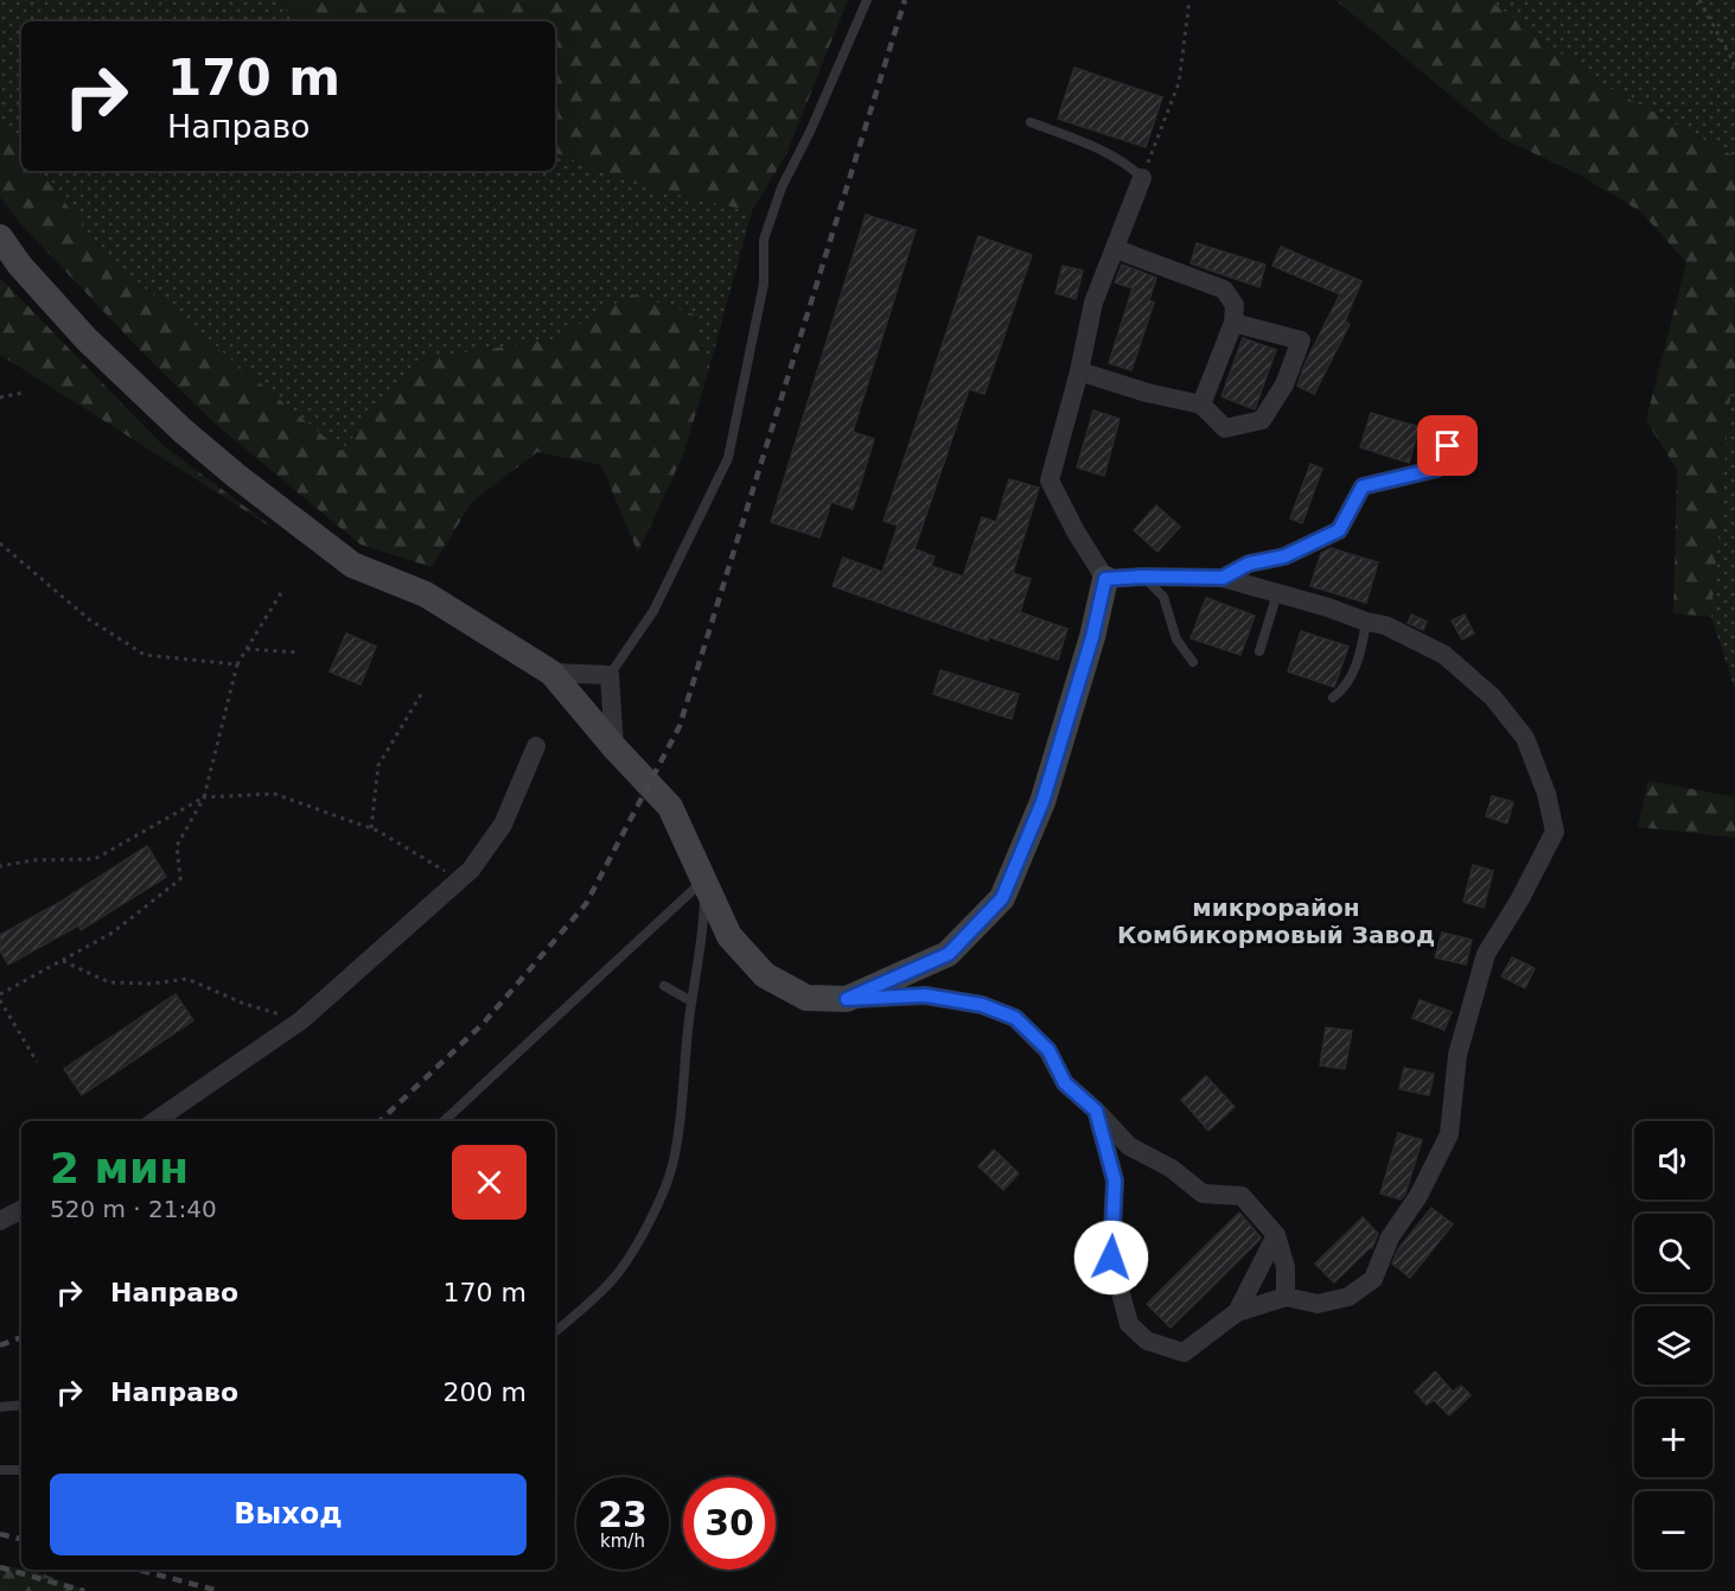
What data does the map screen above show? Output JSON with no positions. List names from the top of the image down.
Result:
{
  "districts": ["микрорайон Комбикормовый Завод"],
  "page": {
    "turn": ["170 m", "Направо"],
    "map_buttons": ["+", "−"],
    "heading": ["2 мин", "520 m · 21:40"],
    "list": [
      {
        "name": "Направо",
        "value": "170 m"
      },
      {
        "name": "Направо",
        "value": "200 m"
      }
    ],
    "buttons": "Выход",
    "speed": "23 km/h",
    "limit": "30"
  }
}
